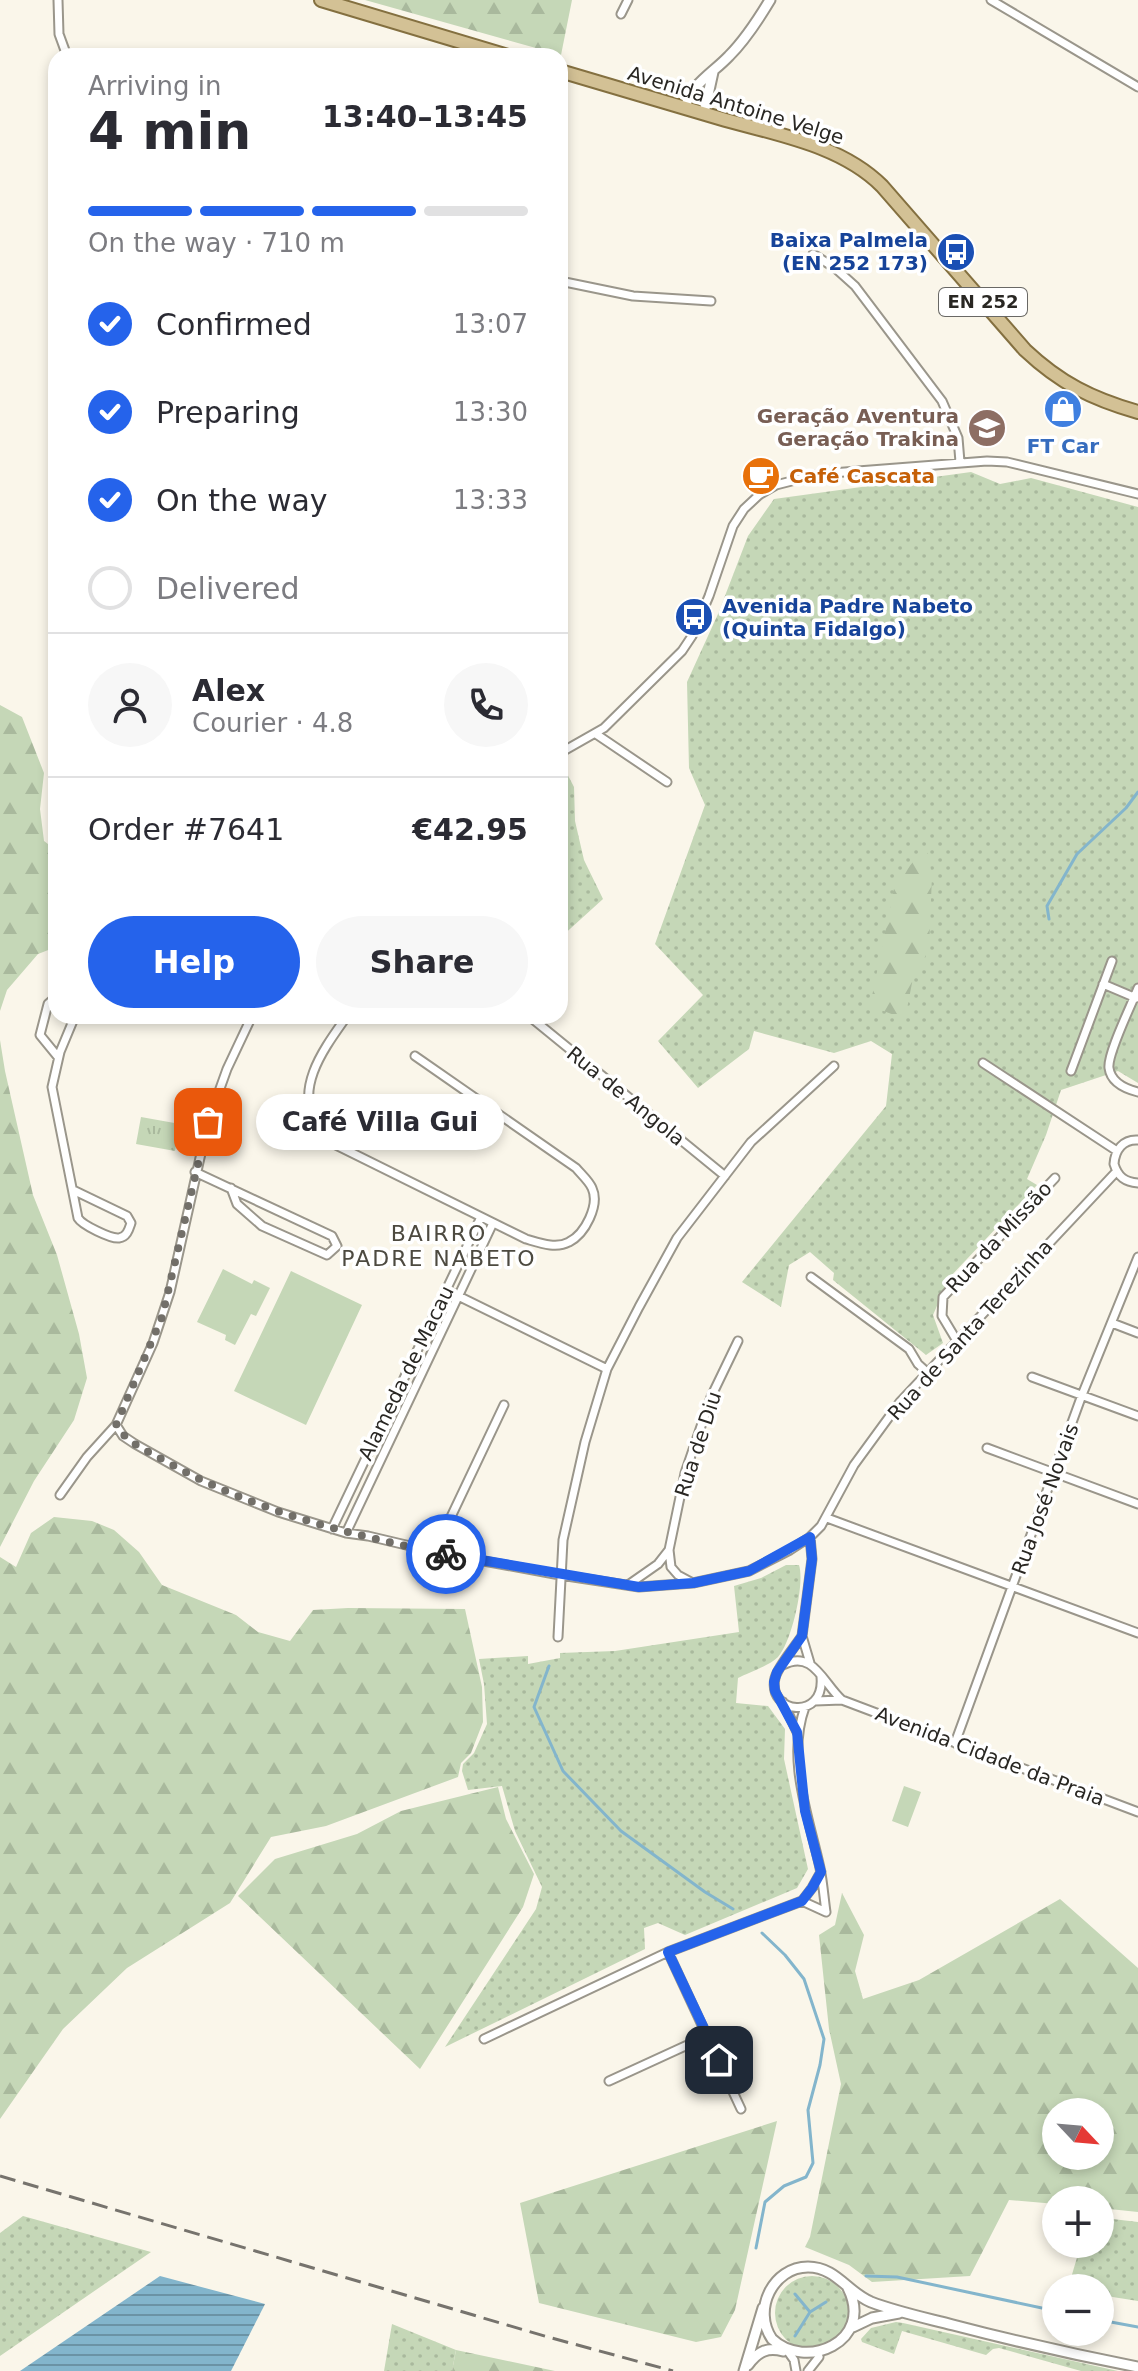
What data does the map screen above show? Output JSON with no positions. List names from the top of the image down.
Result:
{
  "streets": {
    "main road": ["Avenida Antoine Velge", "EN 252"],
    "street": [
      "Rua de Angola",
      "Rua da Missão",
      "Rua de Santa Terezinha",
      "Alameda de Macau",
      "Rua de Diu",
      "Rua José Novais",
      "Avenida Cidade da Praia"
    ]
  },
  "crossings": [
    ["Rua da Missão", "Rua de Santa Terezinha"],
    ["Rua de Santa Terezinha", "Alameda de Macau"],
    ["Rua José Novais", "Avenida Cidade da Praia"]
  ],
  "districts": ["BAIRRO PADRE NABETO"],
  "places": {
    "bus stop": ["Baixa Palmela (EN 252 173)", "Avenida Padre Nabeto (Quinta Fidalgo)"],
    "shop": ["FT Car"],
    "school or university": ["Geração Aventura Geração Trakina"],
    "cafe": ["Café Cascata"],
    "other": ["Café Villa Gui"]
  },
  "north": "bottom right",
  "page": {
    "heading": ["4 min", "Arriving in", "13:40–13:45"],
    "panel": [
      "Alex",
      "Courier · 4.8",
      "Order #7641",
      "€42.95"
    ],
    "bar": "On the way · 710 m",
    "list": [
      ["Confirmed", "13:07"],
      ["Preparing", "13:30"],
      ["On the way", "13:33"],
      "Delivered"
    ],
    "buttons": ["Help", "Share"],
    "bubble": "Café Villa Gui",
    "map_buttons": ["+", "−"]
  }
}
